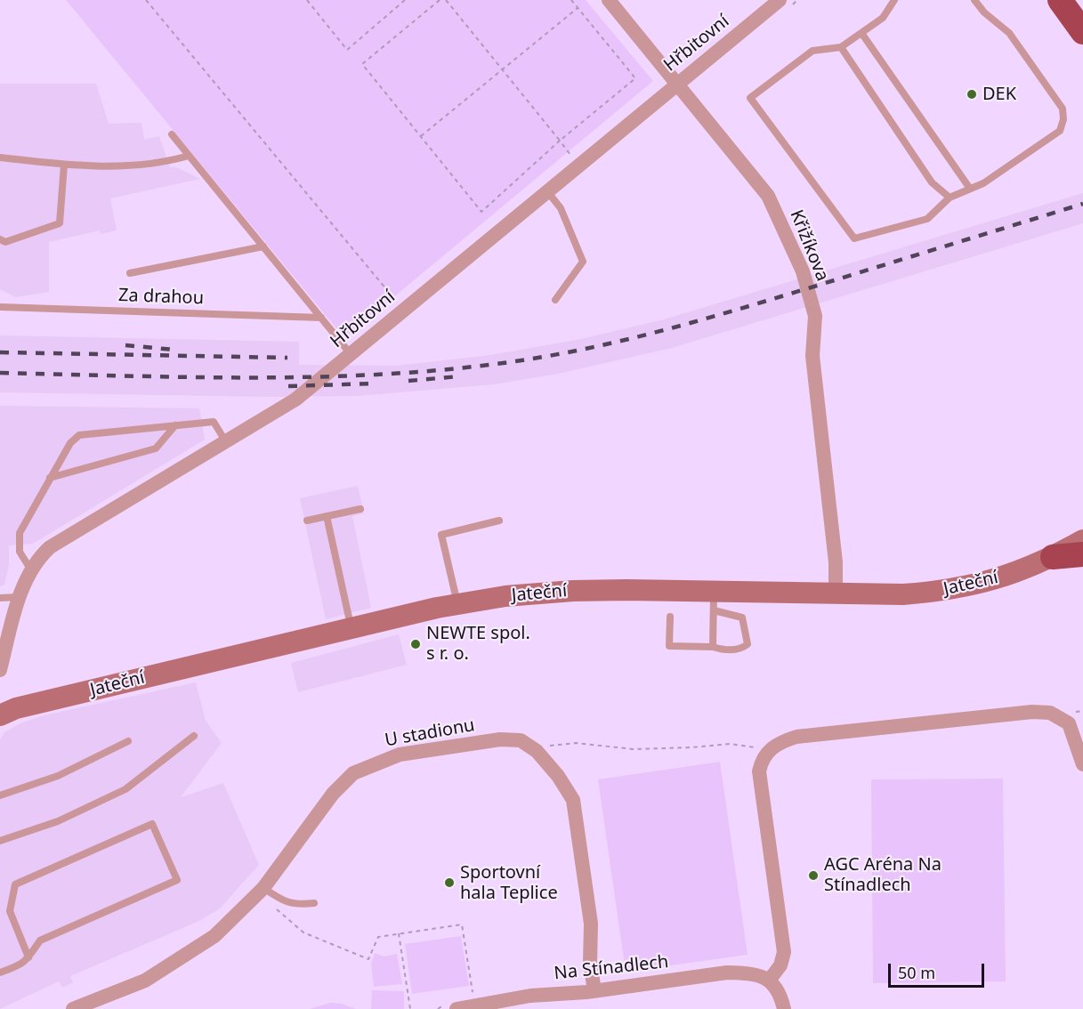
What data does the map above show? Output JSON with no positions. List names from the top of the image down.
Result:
{
  "streets": {
    "main road": ["Jateční"],
    "street": [
      "Hřbitovní",
      "Křižíkova",
      "U stadionu",
      "Na Stínadlech"
    ],
    "lane": ["Za drahou"]
  },
  "crossings": [
    ["Hřbitovní", "Křižíkova"],
    ["Křižíkova", "Jateční"],
    ["U stadionu", "Na Stínadlech"]
  ],
  "places": [
    "DEK",
    "NEWTE spol. s r. o.",
    "AGC Aréna Na Stínadlech",
    "Sportovní hala Teplice"
  ],
  "scale_bar": "50 m"
}
